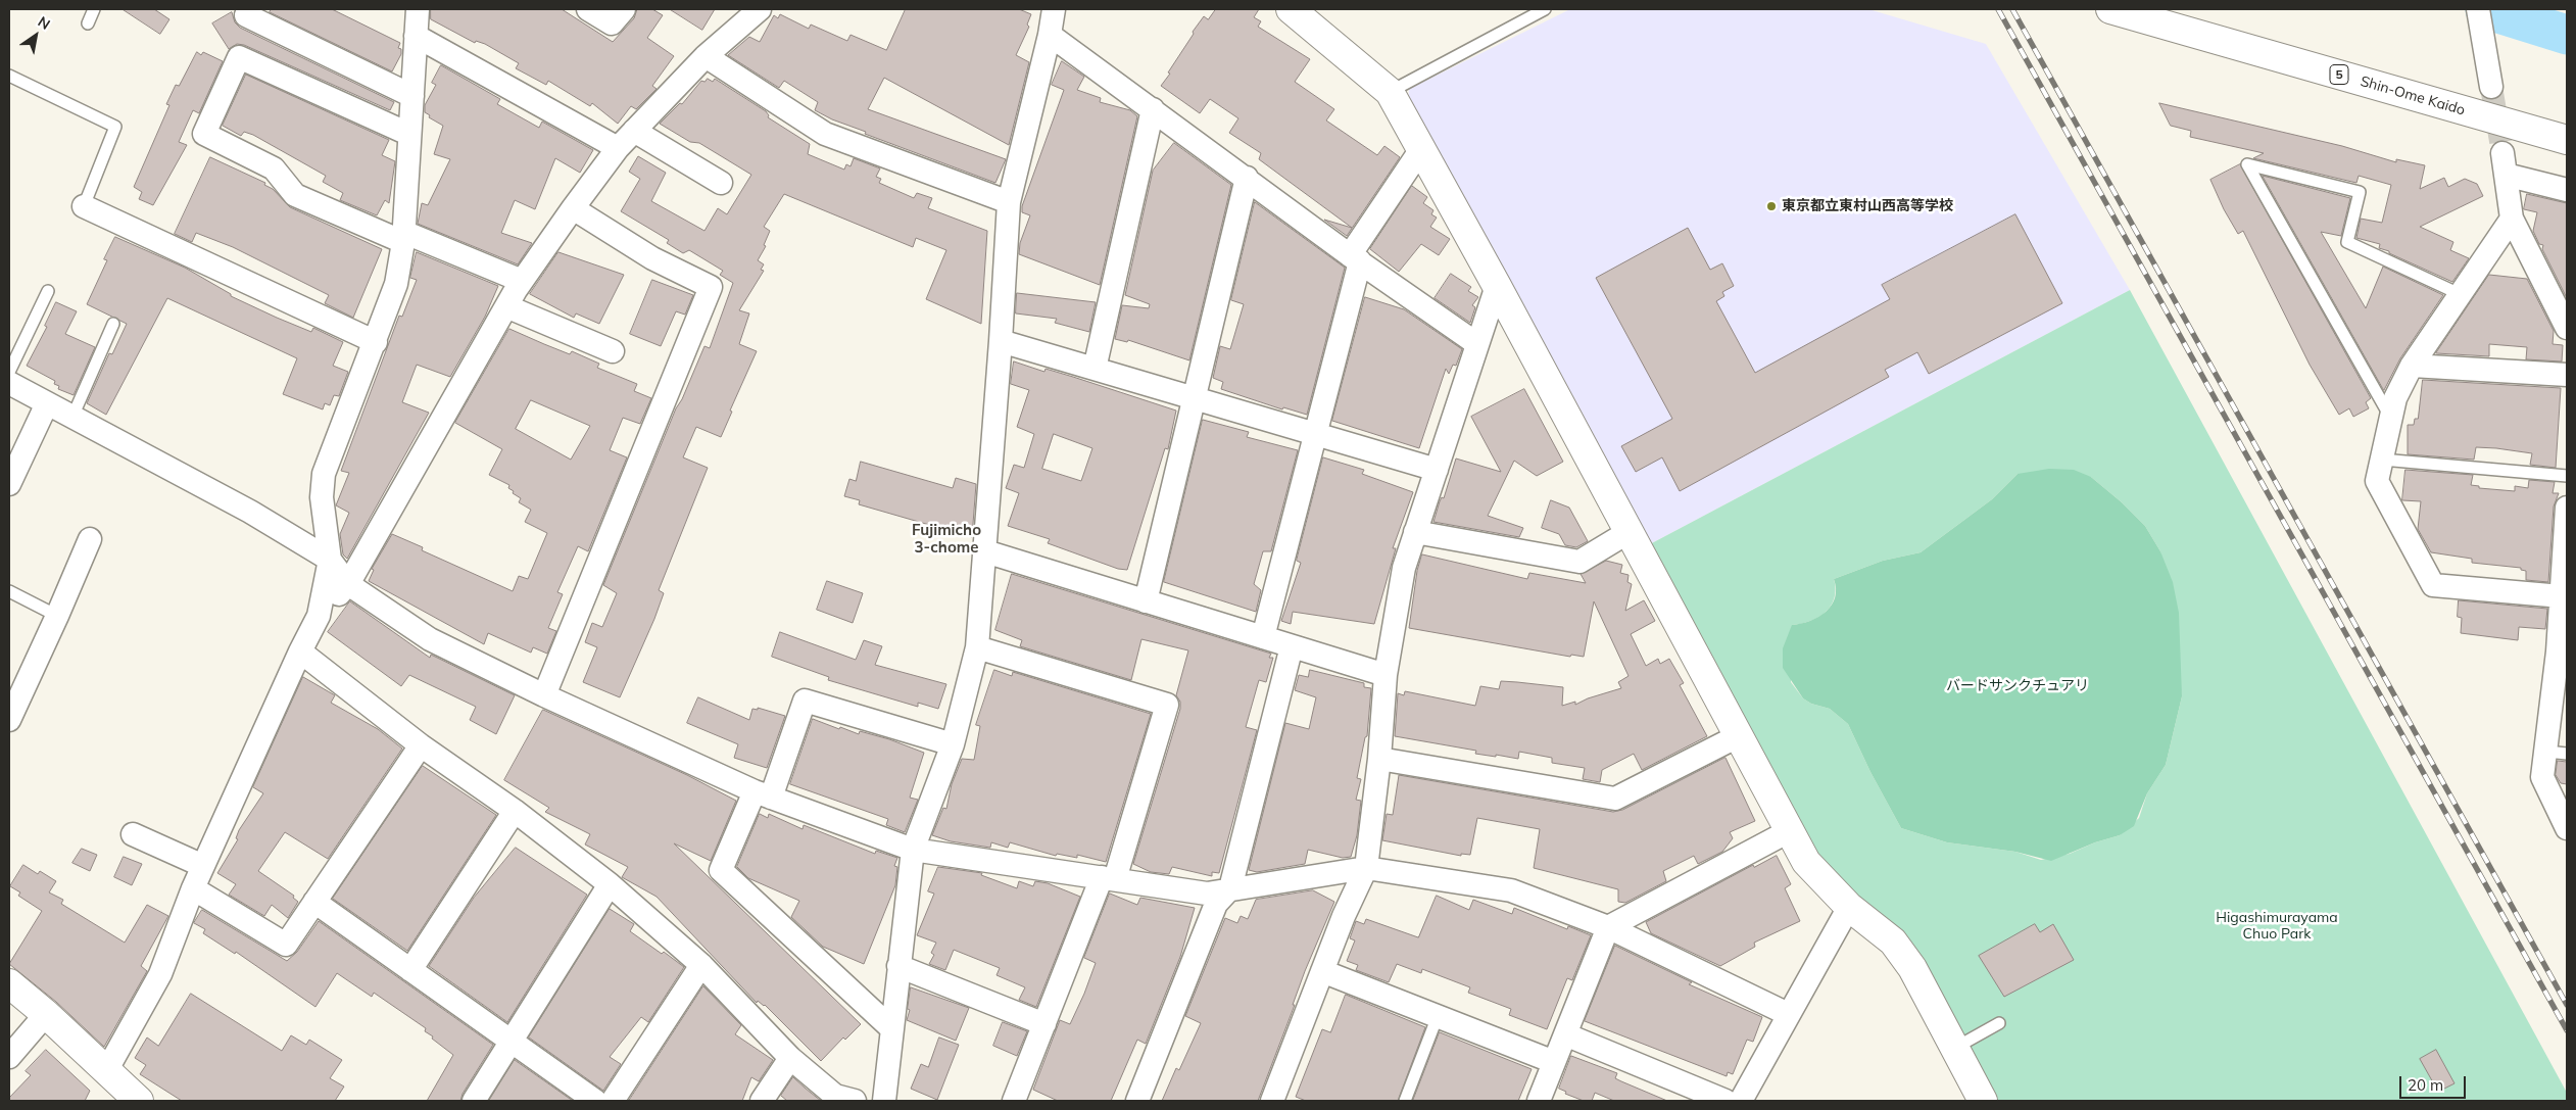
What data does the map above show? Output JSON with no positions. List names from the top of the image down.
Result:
{
  "streets": {
    "street": ["5", "Shin-Ome Kaido"]
  },
  "districts": ["Fujimicho 3-chome"],
  "parks": ["バードサンクチュアリ", "Higashimurayama Chuo Park"],
  "places": ["東京都立東村山西高等学校"],
  "scale_bar": "20 m",
  "north": "top right"
}
